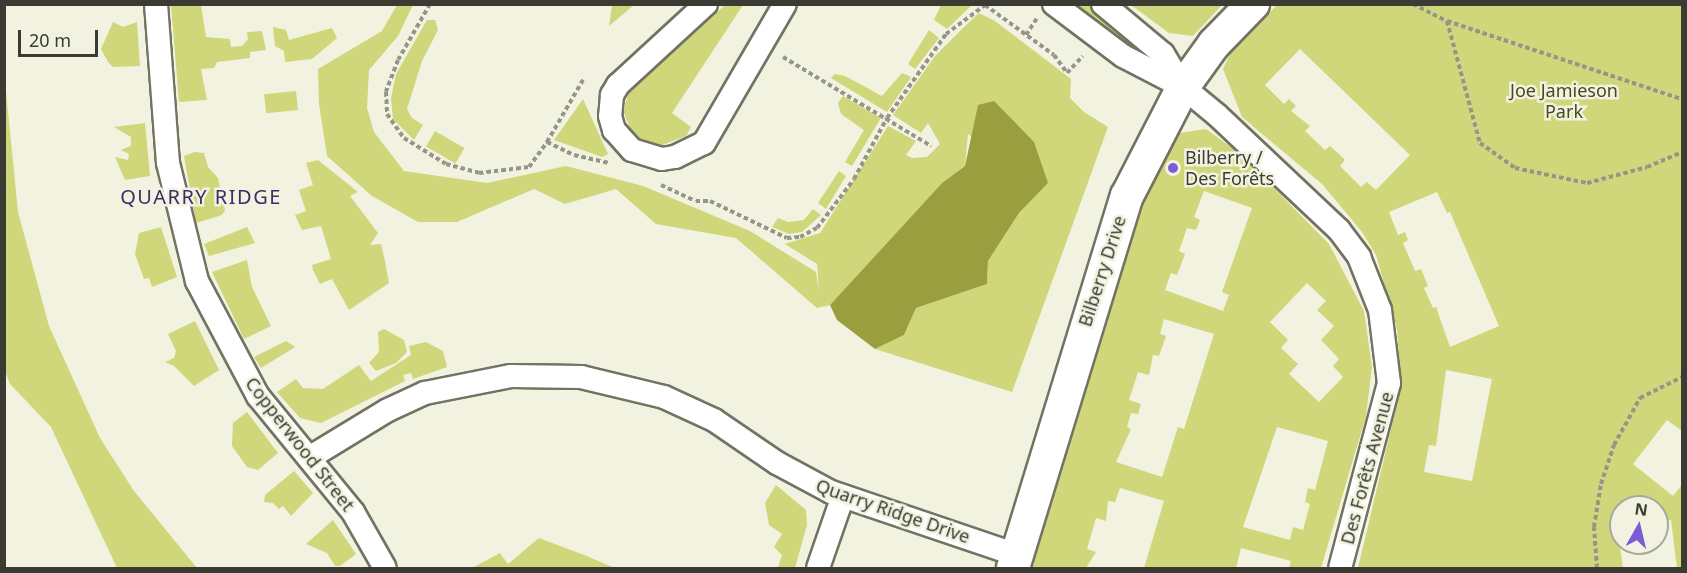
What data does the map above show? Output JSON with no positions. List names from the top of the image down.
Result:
{
  "streets": {
    "street": [
      "Bilberry Drive",
      "Copperwood Street",
      "Des Forêts Avenue",
      "Quarry Ridge Drive"
    ]
  },
  "crossings": [
    ["Bilberry Drive", "Des Forêts Avenue"],
    ["Bilberry Drive", "Quarry Ridge Drive"],
    ["Copperwood Street", "Quarry Ridge Drive"]
  ],
  "districts": ["QUARRY RIDGE"],
  "parks": ["Joe Jamieson Park"],
  "places": ["Bilberry / Des Forêts"],
  "scale_bar": "20 m",
  "north": "top"
}
